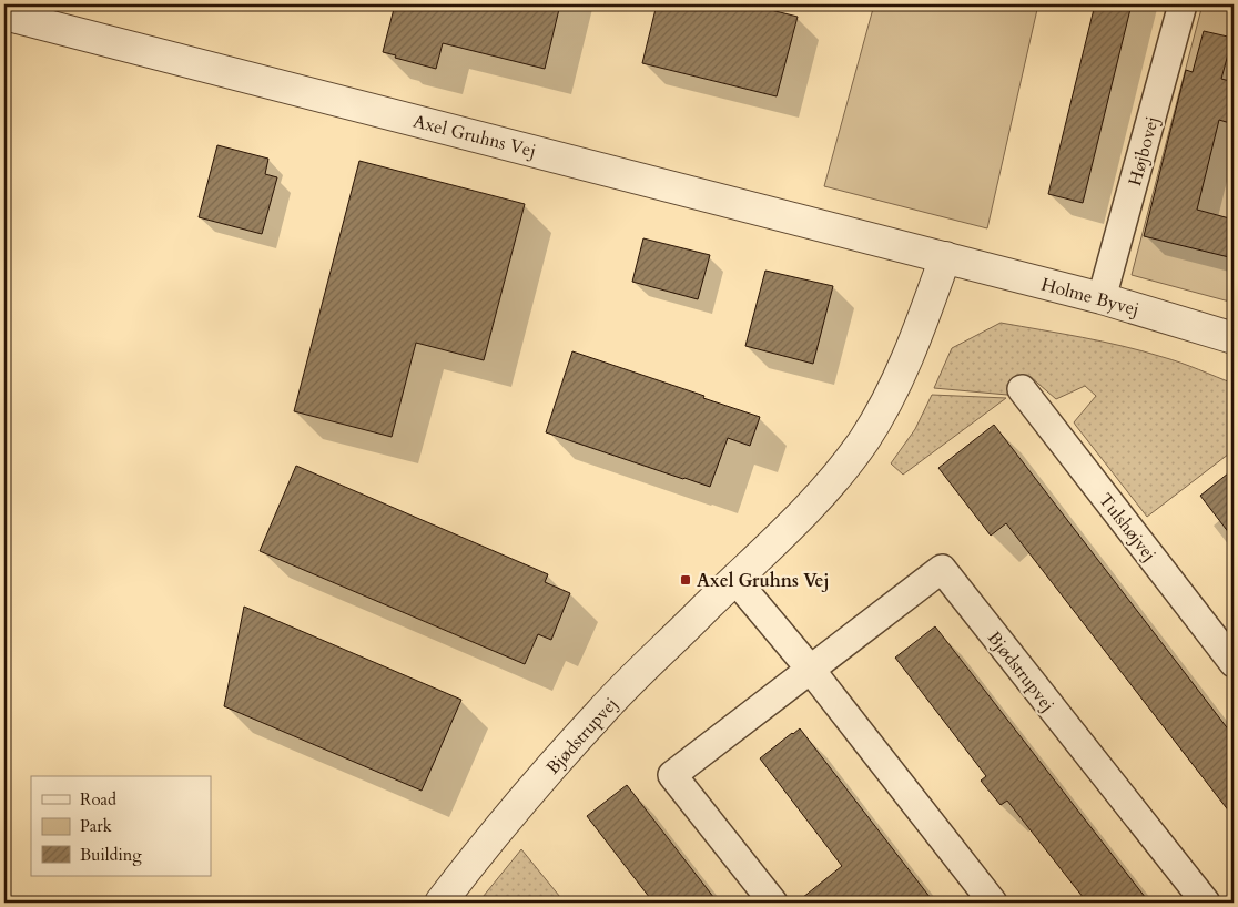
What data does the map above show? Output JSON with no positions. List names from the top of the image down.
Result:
{
  "streets": {
    "street": [
      "Axel Gruhns Vej",
      "Højbovej",
      "Holme Byvej",
      "Tulshøjvej",
      "Bjødstrupvej"
    ]
  },
  "crossings": [
    ["Axel Gruhns Vej", "Holme Byvej"],
    ["Axel Gruhns Vej", "Bjødstrupvej"],
    ["Højbovej", "Holme Byvej"],
    ["Holme Byvej", "Bjødstrupvej"]
  ],
  "places": {
    "transit": ["Axel Gruhns Vej"]
  },
  "legend": ["Road", "Park", "Building"]
}
